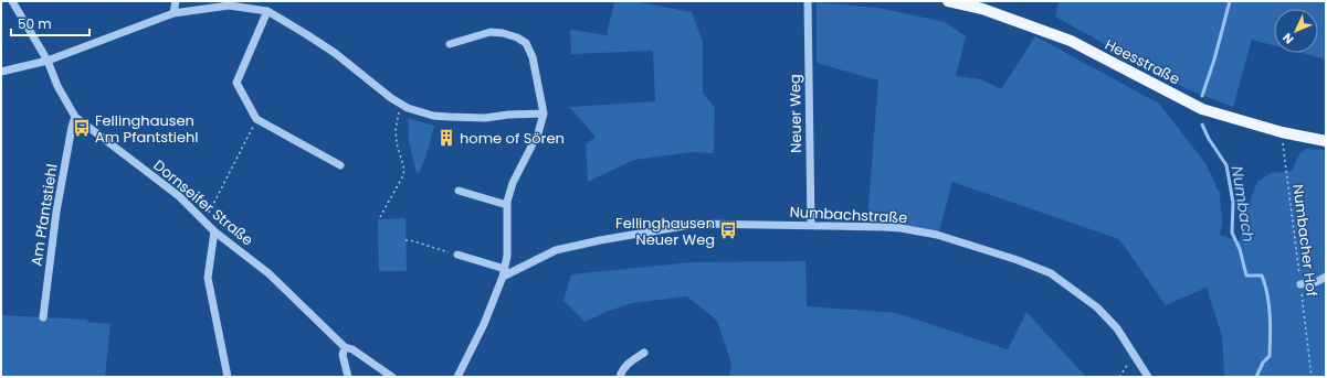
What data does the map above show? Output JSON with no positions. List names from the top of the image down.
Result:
{
  "streets": {
    "main road": ["Heesstraße"],
    "street": [
      "Neuer Weg",
      "Dornseifer Straße",
      "Am Pfantstiehl",
      "Numbachstraße"
    ],
    "path": ["Numbacher Hof"]
  },
  "crossings": [
    ["Heesstraße", "Numbacher Hof"],
    ["Neuer Weg", "Numbachstraße"],
    ["Dornseifer Straße", "Am Pfantstiehl"]
  ],
  "water": ["Numbach"],
  "places": {
    "bus stop": ["Fellinghausen Am Pfantstiehl", "Fellinghausen Neuer Weg"],
    "building": ["home of Sören"]
  },
  "scale_bar": "50 m",
  "north": "bottom left"
}
